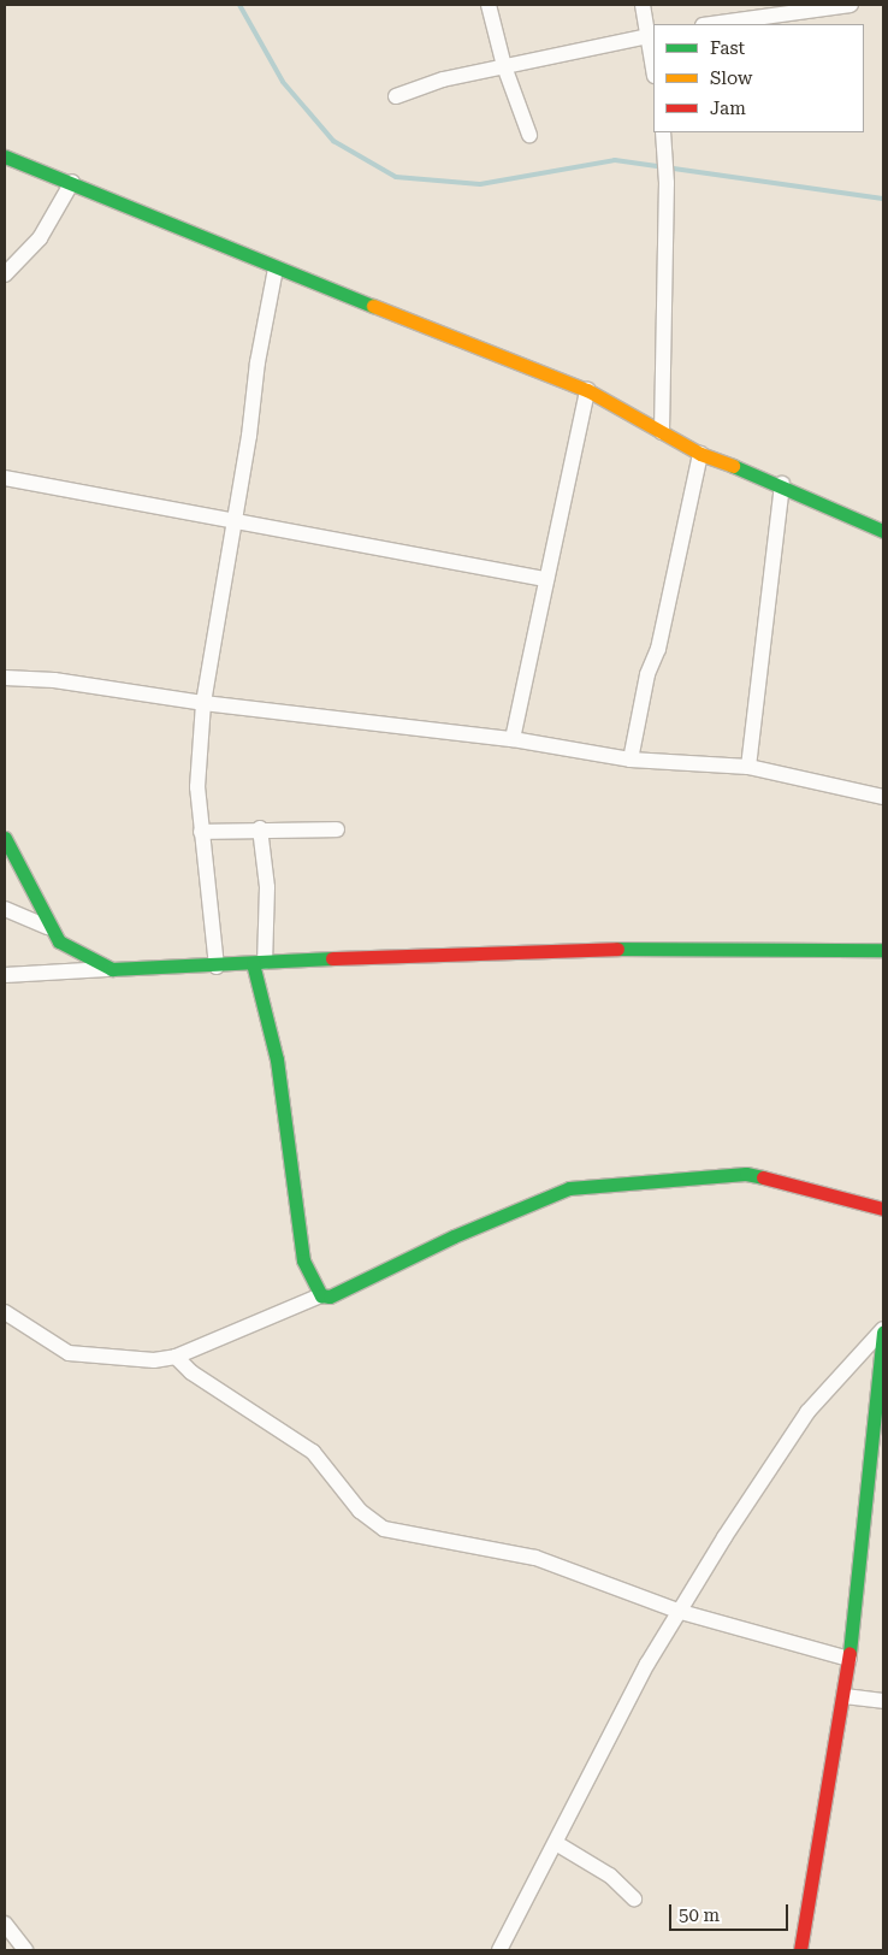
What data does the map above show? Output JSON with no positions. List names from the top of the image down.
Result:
{
  "legend": ["Fast", "Slow", "Jam"],
  "scale_bar": "50 m"
}
